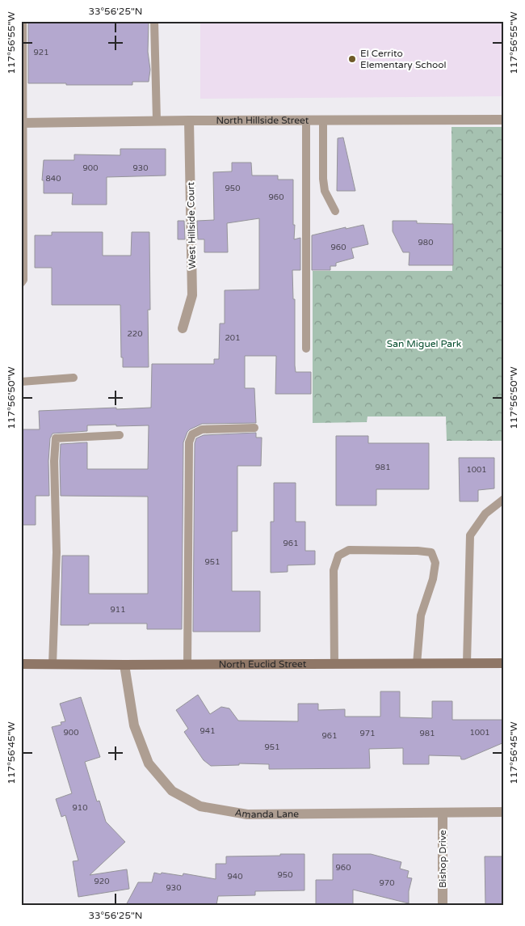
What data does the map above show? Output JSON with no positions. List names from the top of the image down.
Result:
{
  "streets": {
    "street": [
      "North Hillside Street",
      "West Hillside Court",
      "North Euclid Street",
      "Amanda Lane",
      "Bishop Drive"
    ]
  },
  "crossings": [
    ["North Hillside Street", "West Hillside Court"],
    ["North Euclid Street", "Amanda Lane"],
    ["Amanda Lane", "Bishop Drive"]
  ],
  "parks": ["San Miguel Park"],
  "places": ["El Cerrito Elementary School"],
  "house_numbers": [
    "921",
    "900",
    "930",
    "840",
    "950",
    "960",
    "980",
    "960",
    "220",
    "201",
    "981",
    "1001",
    "961",
    "951",
    "911",
    "941",
    "900",
    "1001",
    "971",
    "981",
    "961",
    "951",
    "910",
    "960",
    "950",
    "940",
    "920",
    "970",
    "930"
  ],
  "coordinates": [
    "33°56'25\"N",
    "117°56'55\"W",
    "117°56'50\"W",
    "117°56'45\"W"
  ]
}
